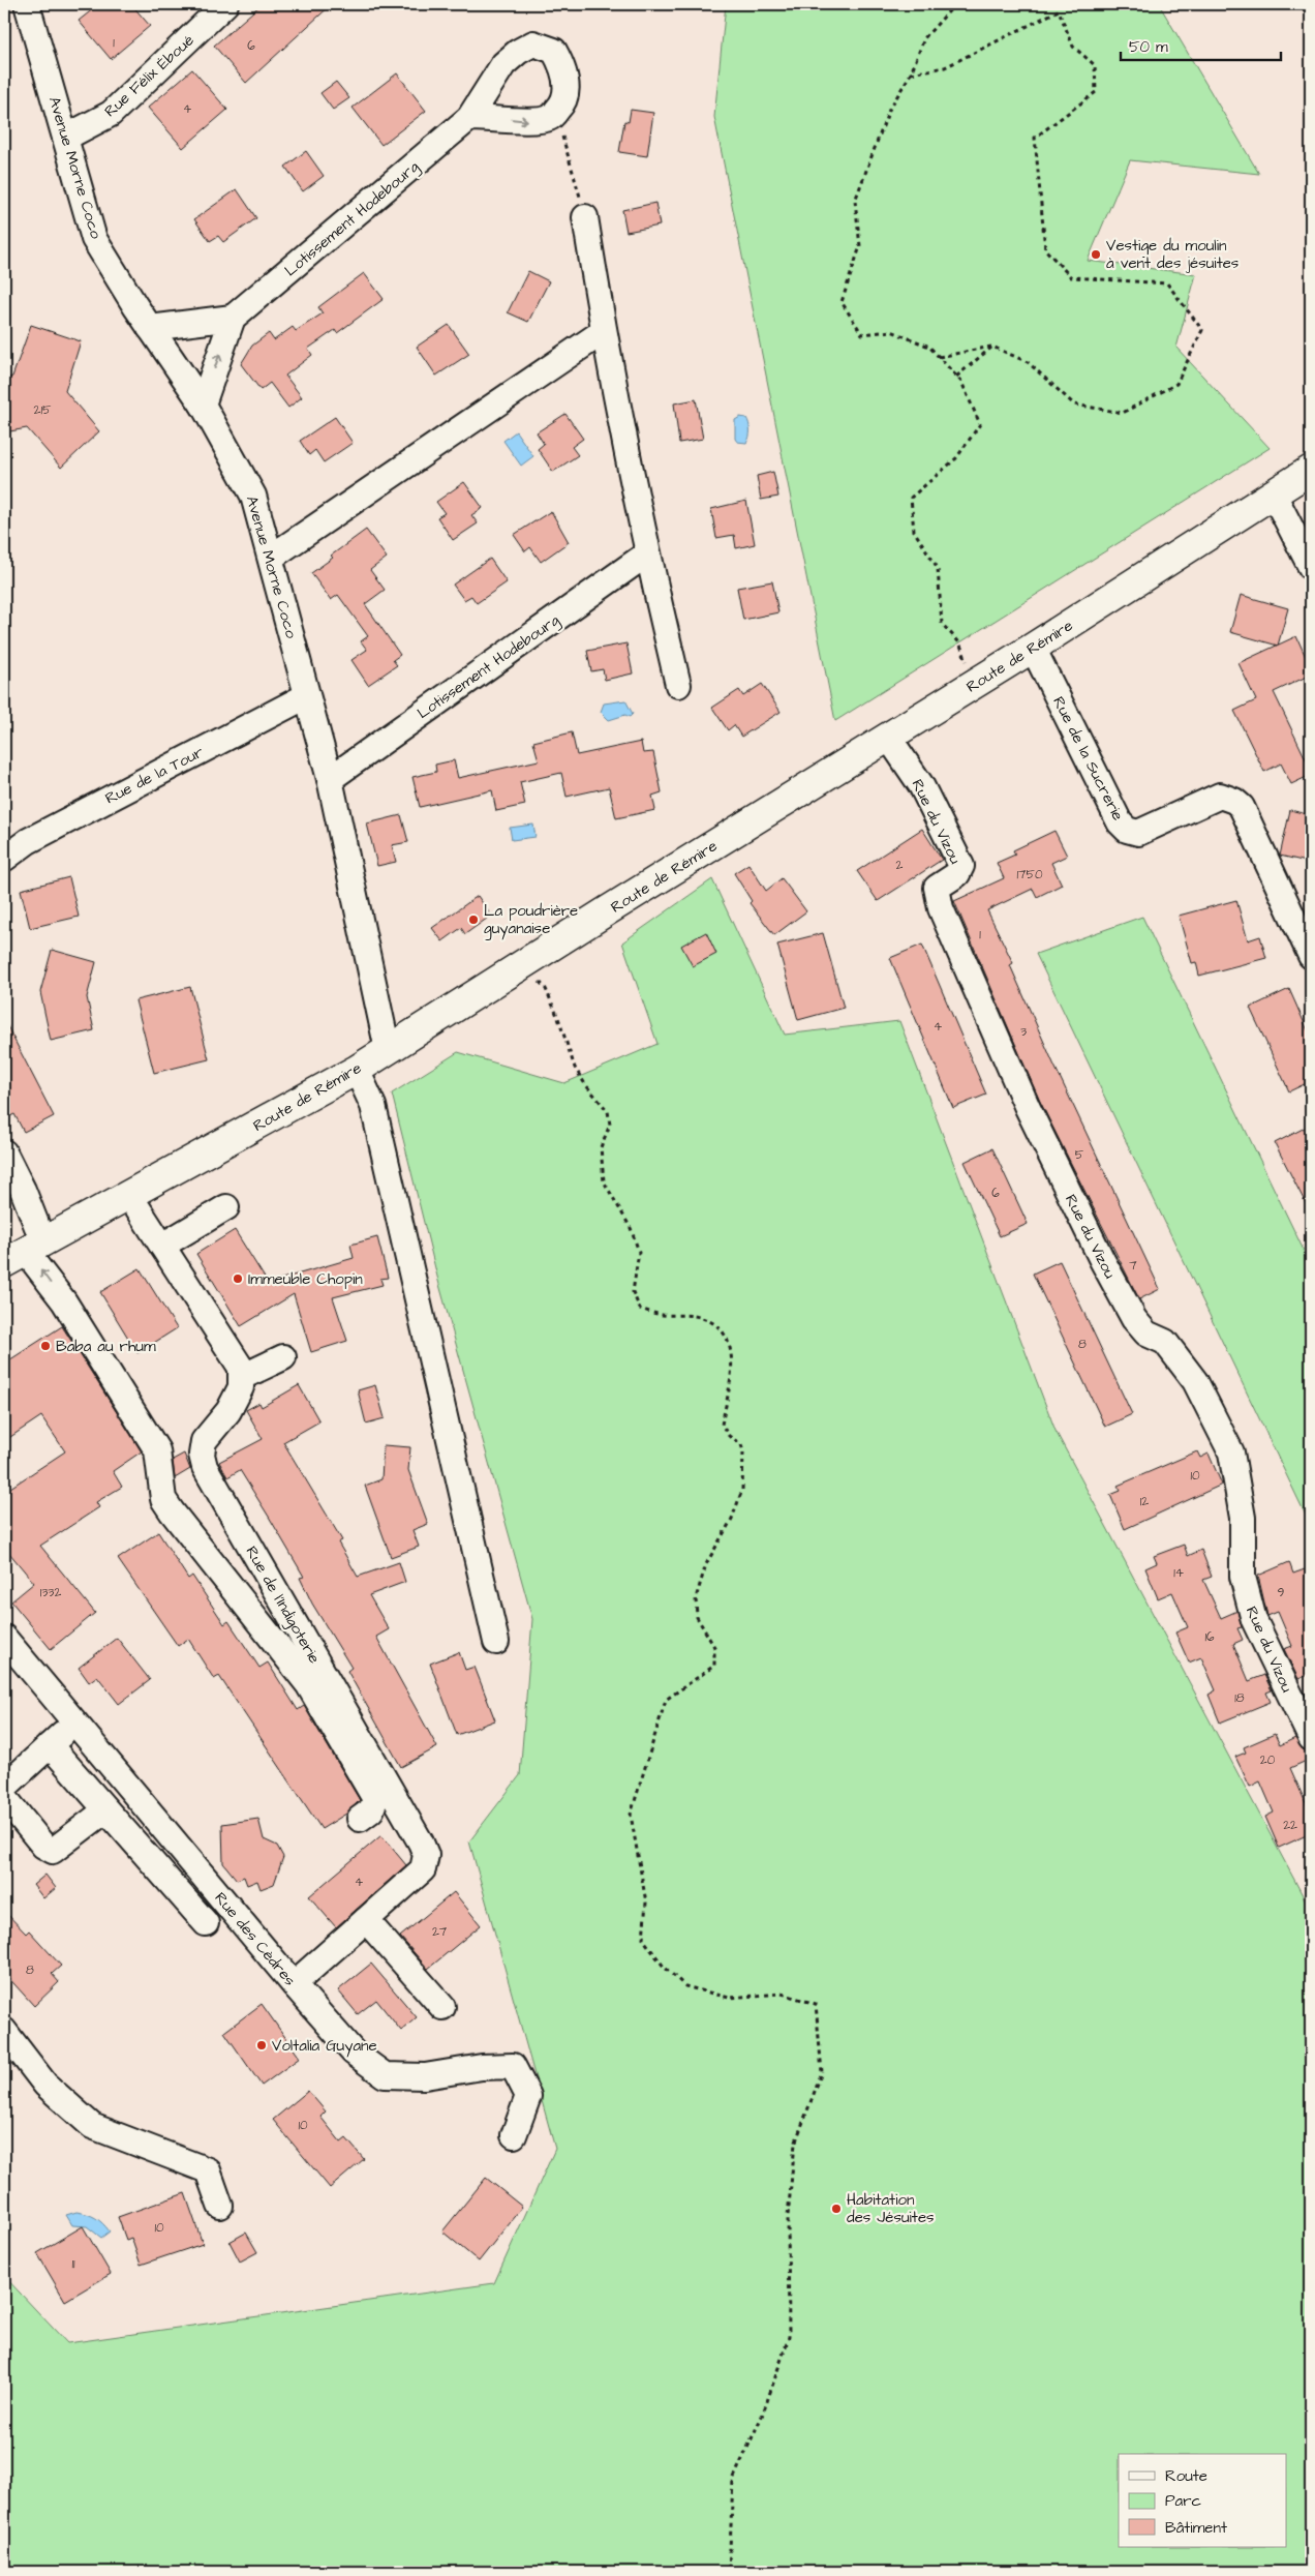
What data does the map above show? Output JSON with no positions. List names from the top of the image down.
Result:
{
  "streets": {
    "main road": ["Route de Rémire"],
    "street": [
      "Rue Félix Éboué",
      "Avenue Morne Coco",
      "Lotissement Hodebourg",
      "Rue de la Sucrerie",
      "Rue de la Tour",
      "Rue du Vizou",
      "Rue de l'Indigoterie",
      "Rue des Cèdres"
    ]
  },
  "crossings": [
    ["Rue Félix Éboué", "Avenue Morne Coco"],
    ["Avenue Morne Coco", "Lotissement Hodebourg"],
    ["Avenue Morne Coco", "Route de Rémire"],
    ["Avenue Morne Coco", "Rue de la Tour"],
    ["Route de Rémire", "Rue de la Sucrerie"],
    ["Route de Rémire", "Rue du Vizou"],
    ["Rue de l'Indigoterie", "Rue des Cèdres"]
  ],
  "places": [
    "Vestige du moulin à vent des jésuites",
    "La poudrière guyanaise",
    "Immeuble Chopin",
    "Baba au rhum",
    "Voltalia Guyane",
    "Habitation des Jésuites"
  ],
  "house_numbers": [
    "1",
    "6",
    "4",
    "215",
    "2",
    "1750",
    "1",
    "4",
    "3",
    "5",
    "6",
    "7",
    "8",
    "10",
    "12",
    "14",
    "1332",
    "9",
    "16",
    "18",
    "20",
    "22",
    "4",
    "27",
    "8",
    "10",
    "10",
    "11"
  ],
  "legend": ["Route", "Parc", "Bâtiment"],
  "scale_bar": "50 m"
}
